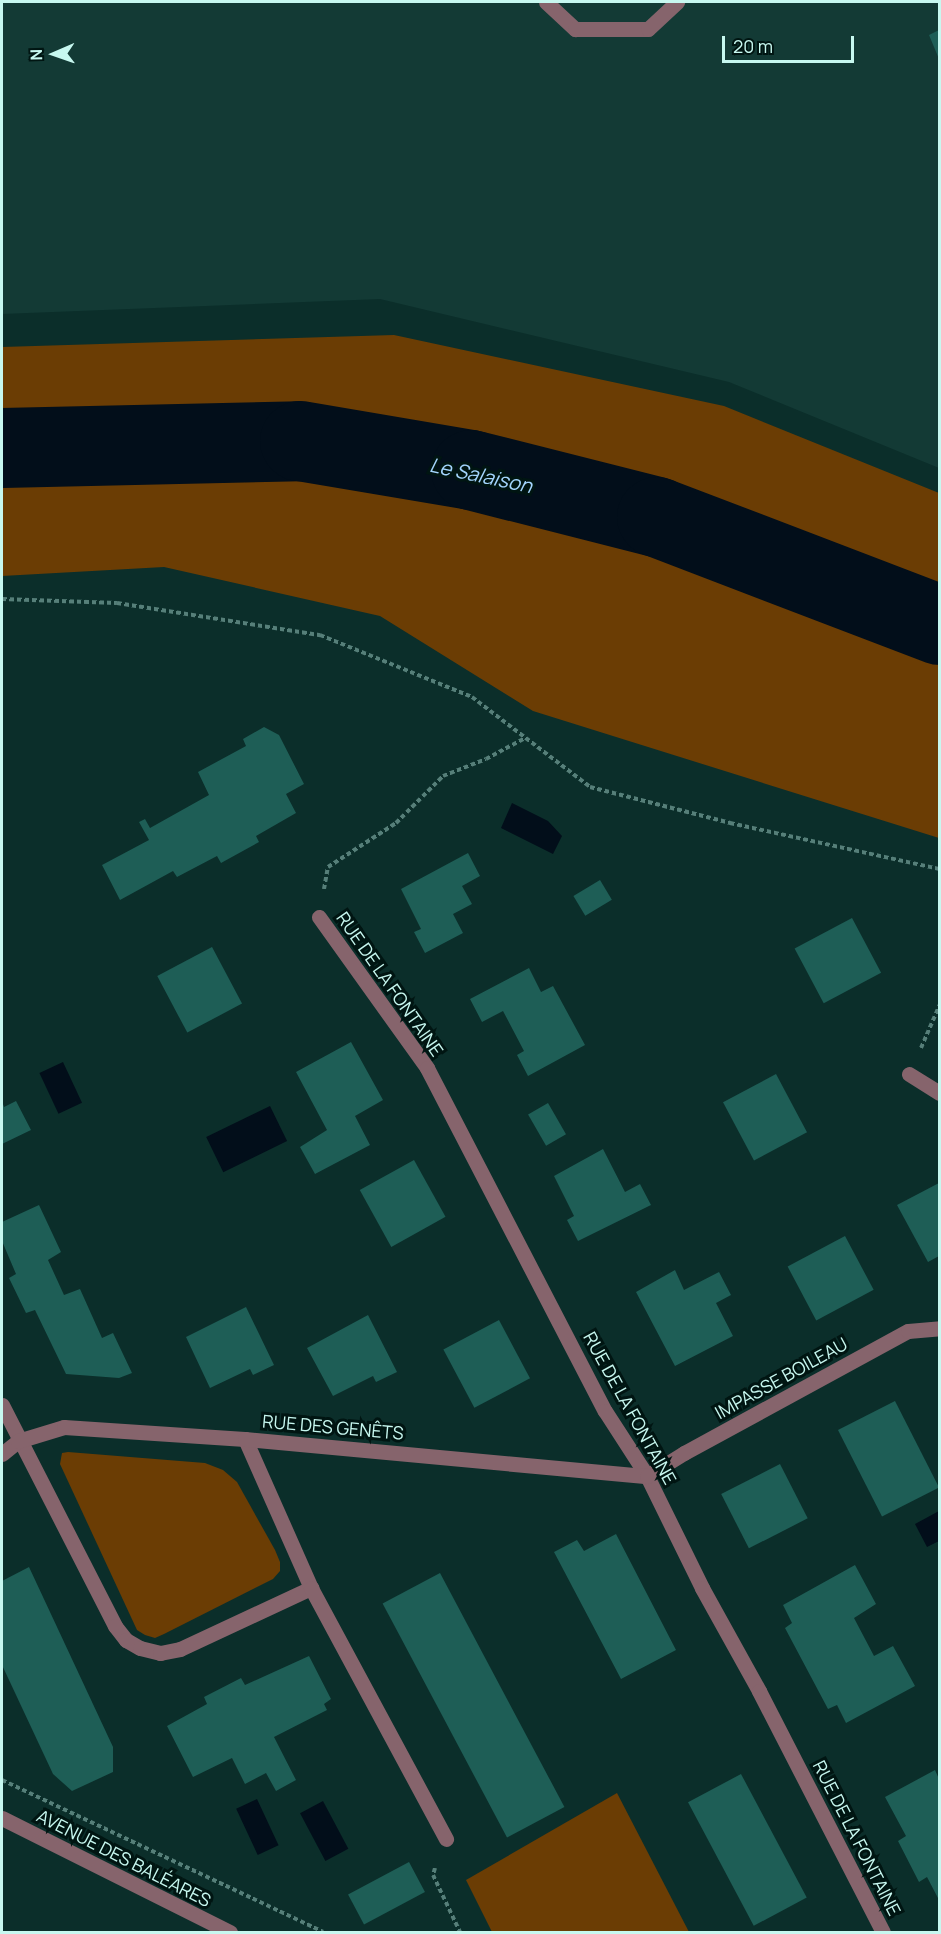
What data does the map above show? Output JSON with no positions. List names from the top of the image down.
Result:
{
  "streets": {
    "street": [
      "RUE DE LA FONTAINE",
      "IMPASSE BOILEAU",
      "RUE DES GENÊTS",
      "AVENUE DES BALÉARES"
    ]
  },
  "crossings": [
    ["RUE DE LA FONTAINE", "IMPASSE BOILEAU"],
    ["RUE DE LA FONTAINE", "RUE DES GENÊTS"],
    ["IMPASSE BOILEAU", "RUE DES GENÊTS"]
  ],
  "water": ["Le Salaison"],
  "scale_bar": "20 m",
  "north": "left"
}
